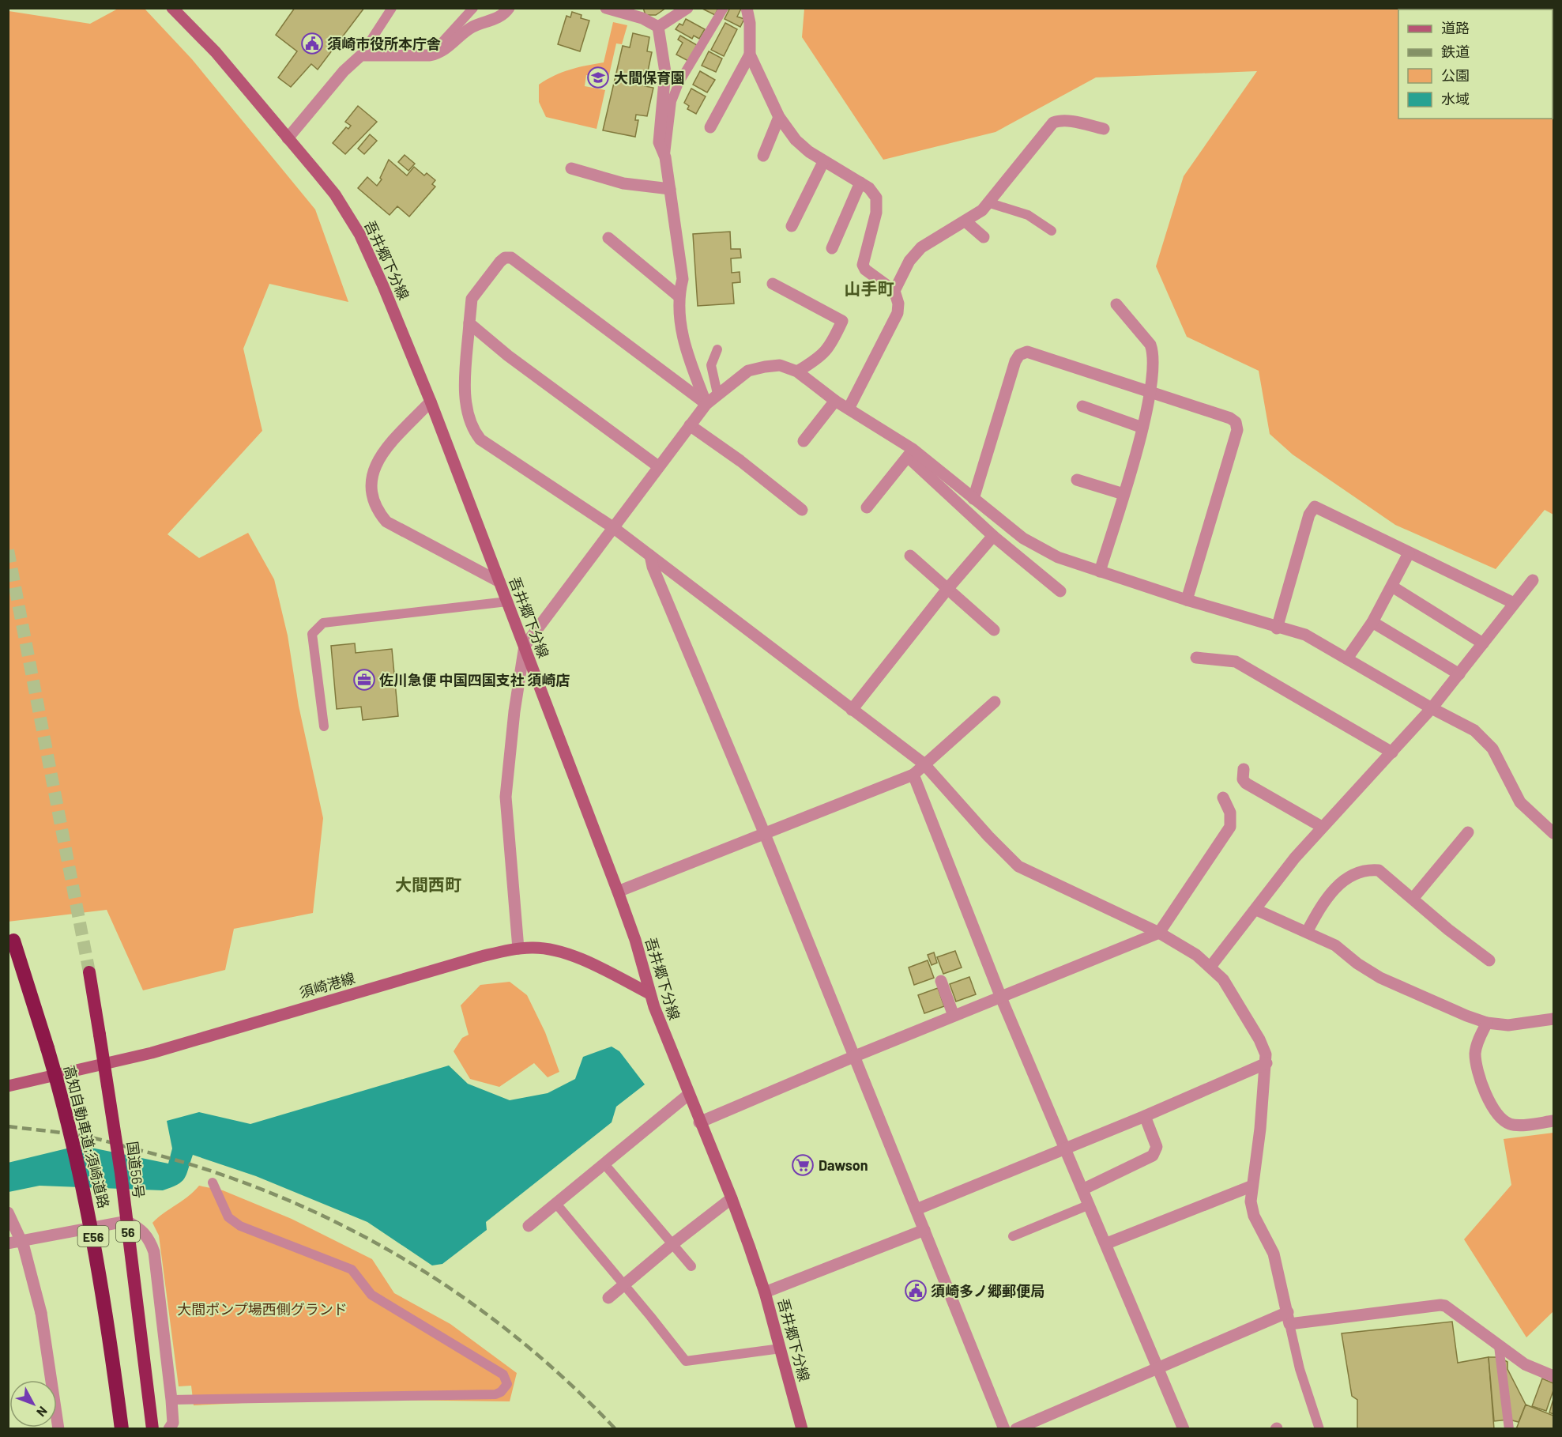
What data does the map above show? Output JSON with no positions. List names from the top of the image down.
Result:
{
  "streets": {
    "highway": [
      "高知自動車道;須崎道路",
      "国道56号",
      "56",
      "E56"
    ],
    "main road": ["吾井郷下分線", "須崎港線"]
  },
  "crossings": [
    ["吾井郷下分線", "須崎港線"]
  ],
  "districts": ["山手町", "大間西町"],
  "parks": ["大間ポンプ場西側グランド"],
  "places": {
    "public building": ["須崎市役所本庁舎", "須崎多ノ郷郵便局"],
    "school or university": ["大間保育園"],
    "office": ["佐川急便 中国四国支社 須崎店"],
    "supermarket": ["Dawson"]
  },
  "legend": [
    "道路",
    "鉄道",
    "公園",
    "水域"
  ],
  "north": "bottom right"
}
